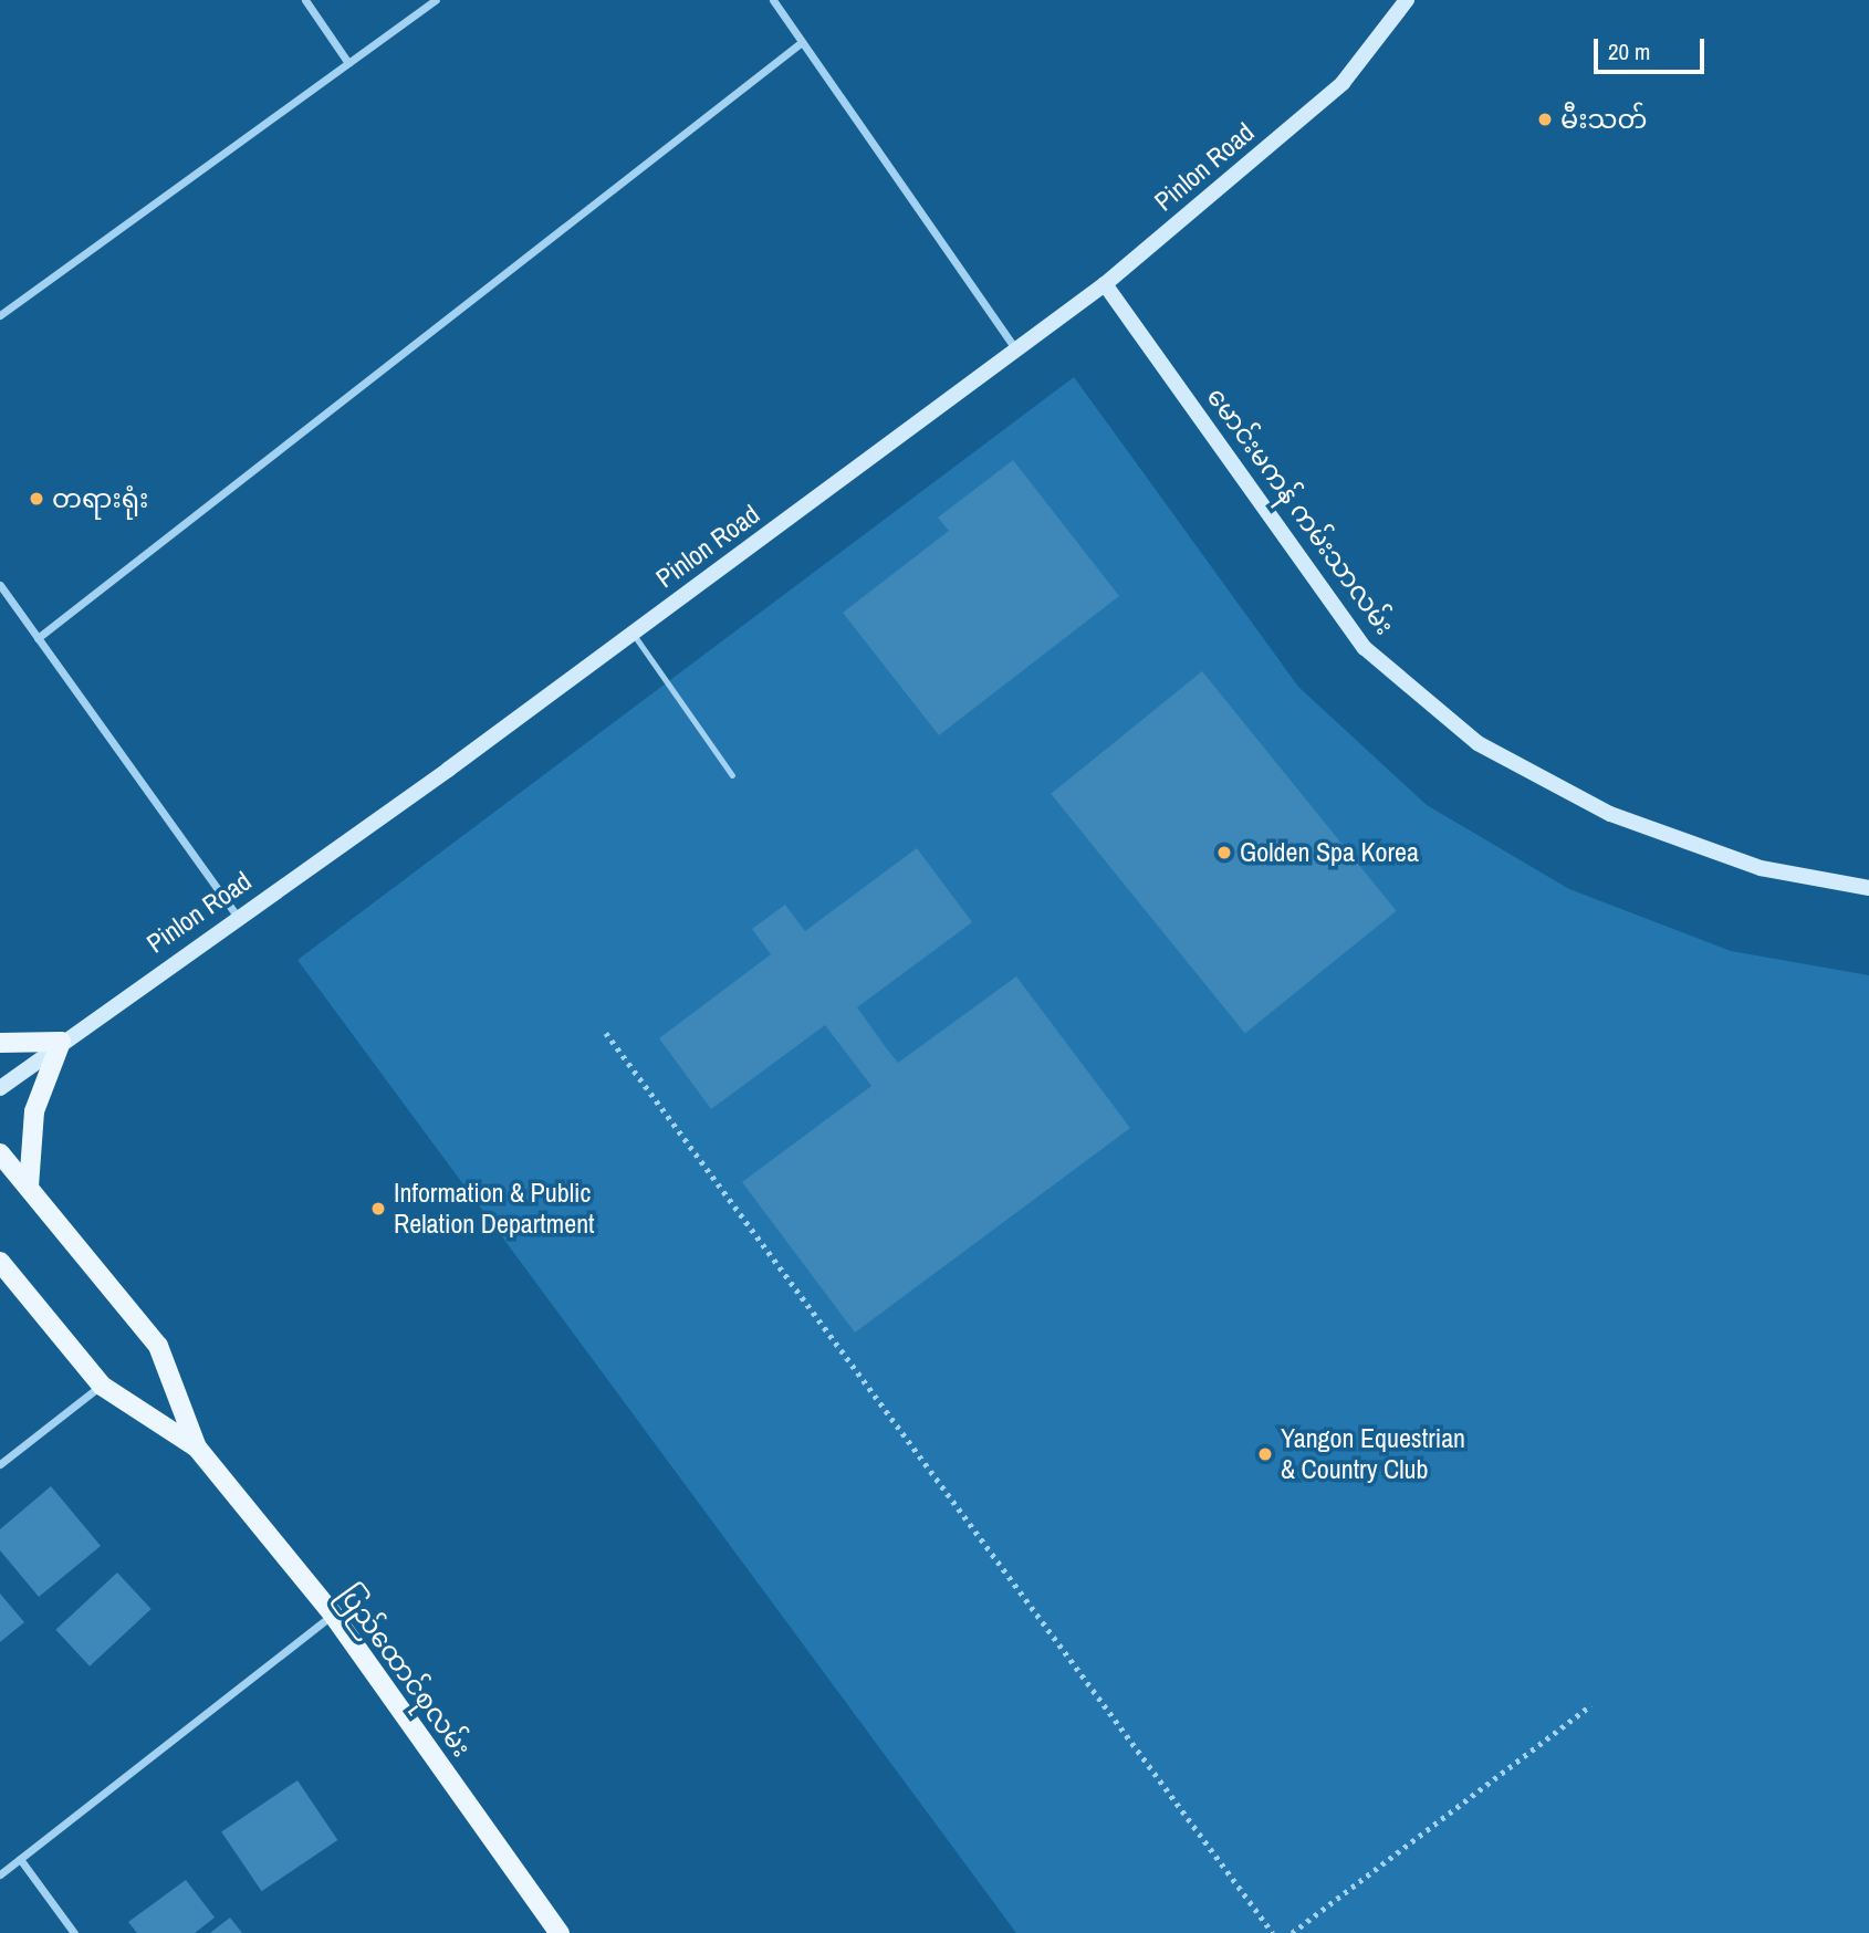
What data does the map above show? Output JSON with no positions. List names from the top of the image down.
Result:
{
  "streets": {
    "main road": ["Pinlon Road", "မောင်းမကန် ကမ်းသာလမ်း", "ပြည်ထောင်စုလမ်း"]
  },
  "crossings": [
    ["Pinlon Road", "မောင်းမကန် ကမ်းသာလမ်း"]
  ],
  "places": [
    "မီးသတ်",
    "တရားရုံး",
    "Golden Spa Korea",
    "Information & Public Relation Department",
    "Yangon Equestrian & Country Club"
  ],
  "scale_bar": "20 m"
}
